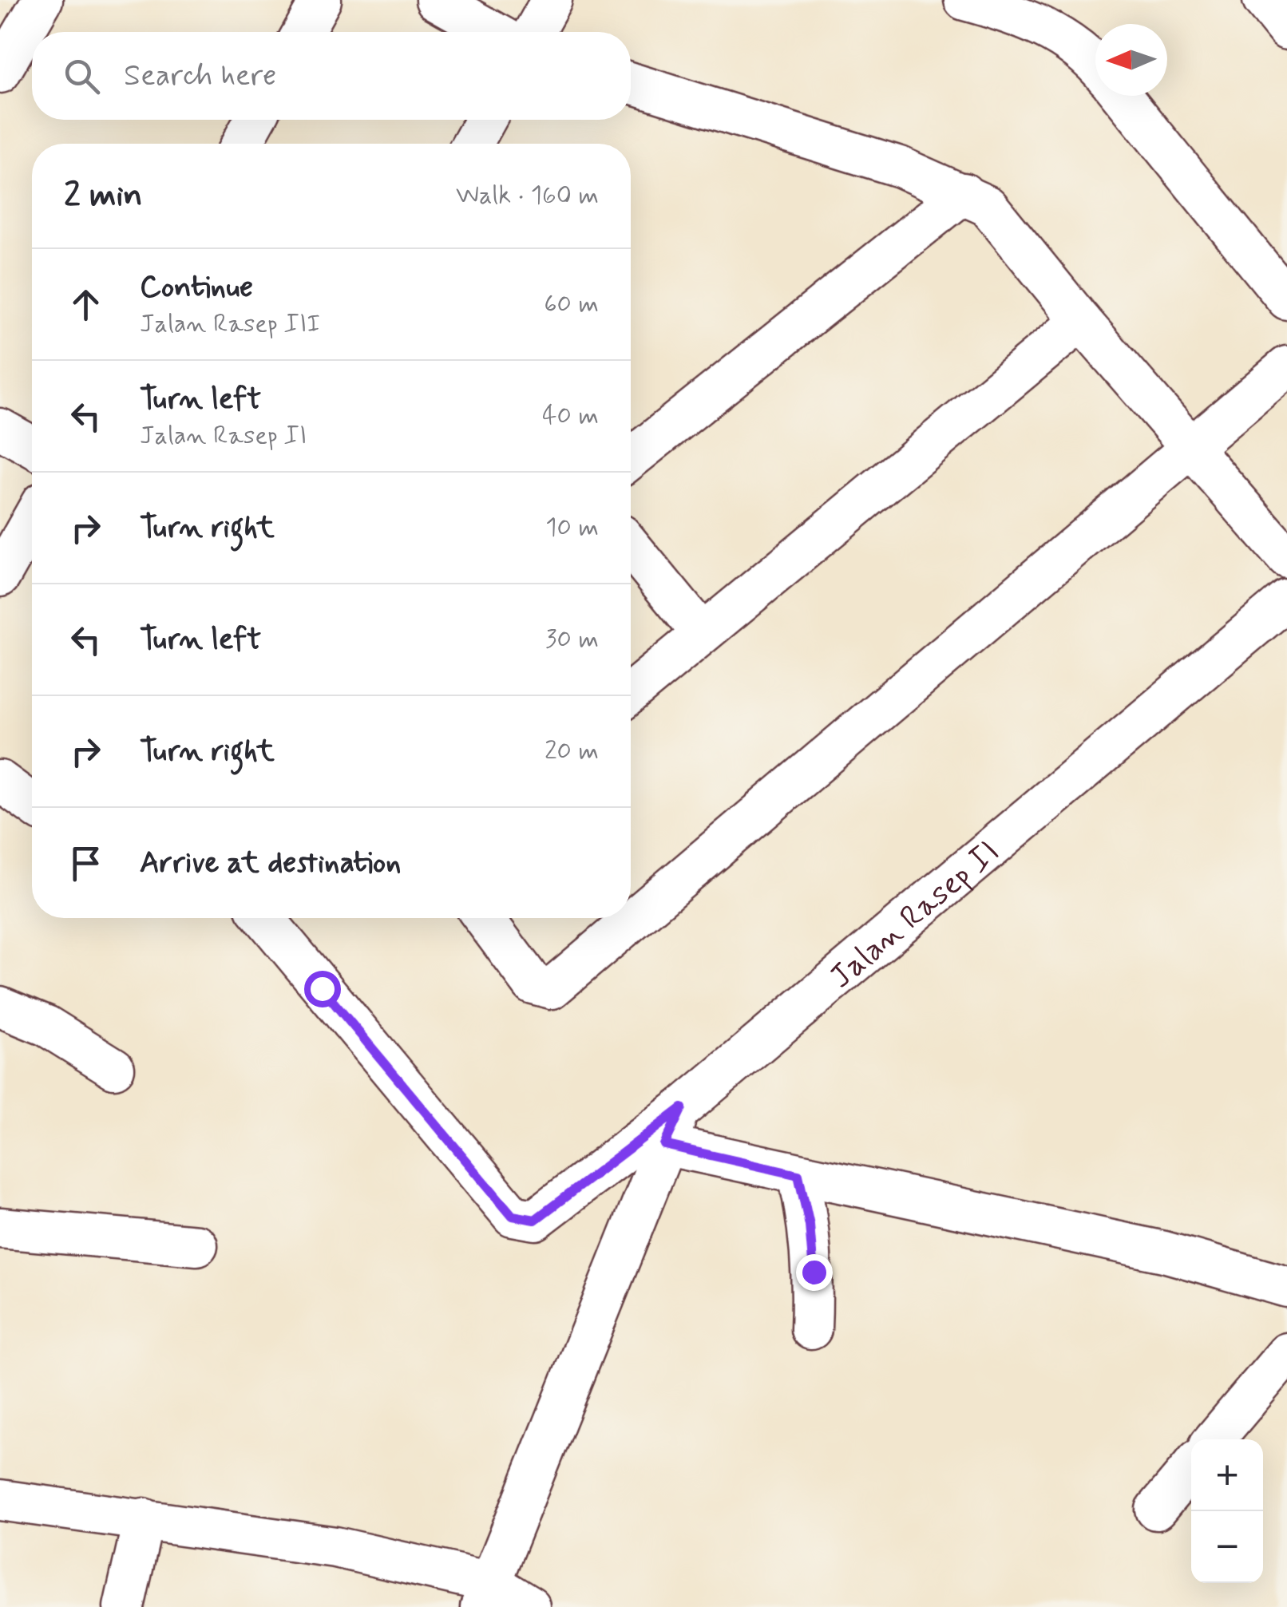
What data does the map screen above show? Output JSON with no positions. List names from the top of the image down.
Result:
{
  "streets": {
    "street": ["Jalan Rasep II"]
  },
  "north": "left",
  "page": {
    "search": "Search here",
    "heading": ["2 min", "Walk · 160 m"],
    "list": [
      ["Continue", "Jalan Rasep III", "60 m"],
      ["Turn left", "Jalan Rasep II", "40 m"],
      ["Turn right", "10 m"],
      ["Turn left", "30 m"],
      ["Turn right", "20 m"],
      "Arrive at destination"
    ],
    "map_buttons": ["+", "−"]
  }
}
